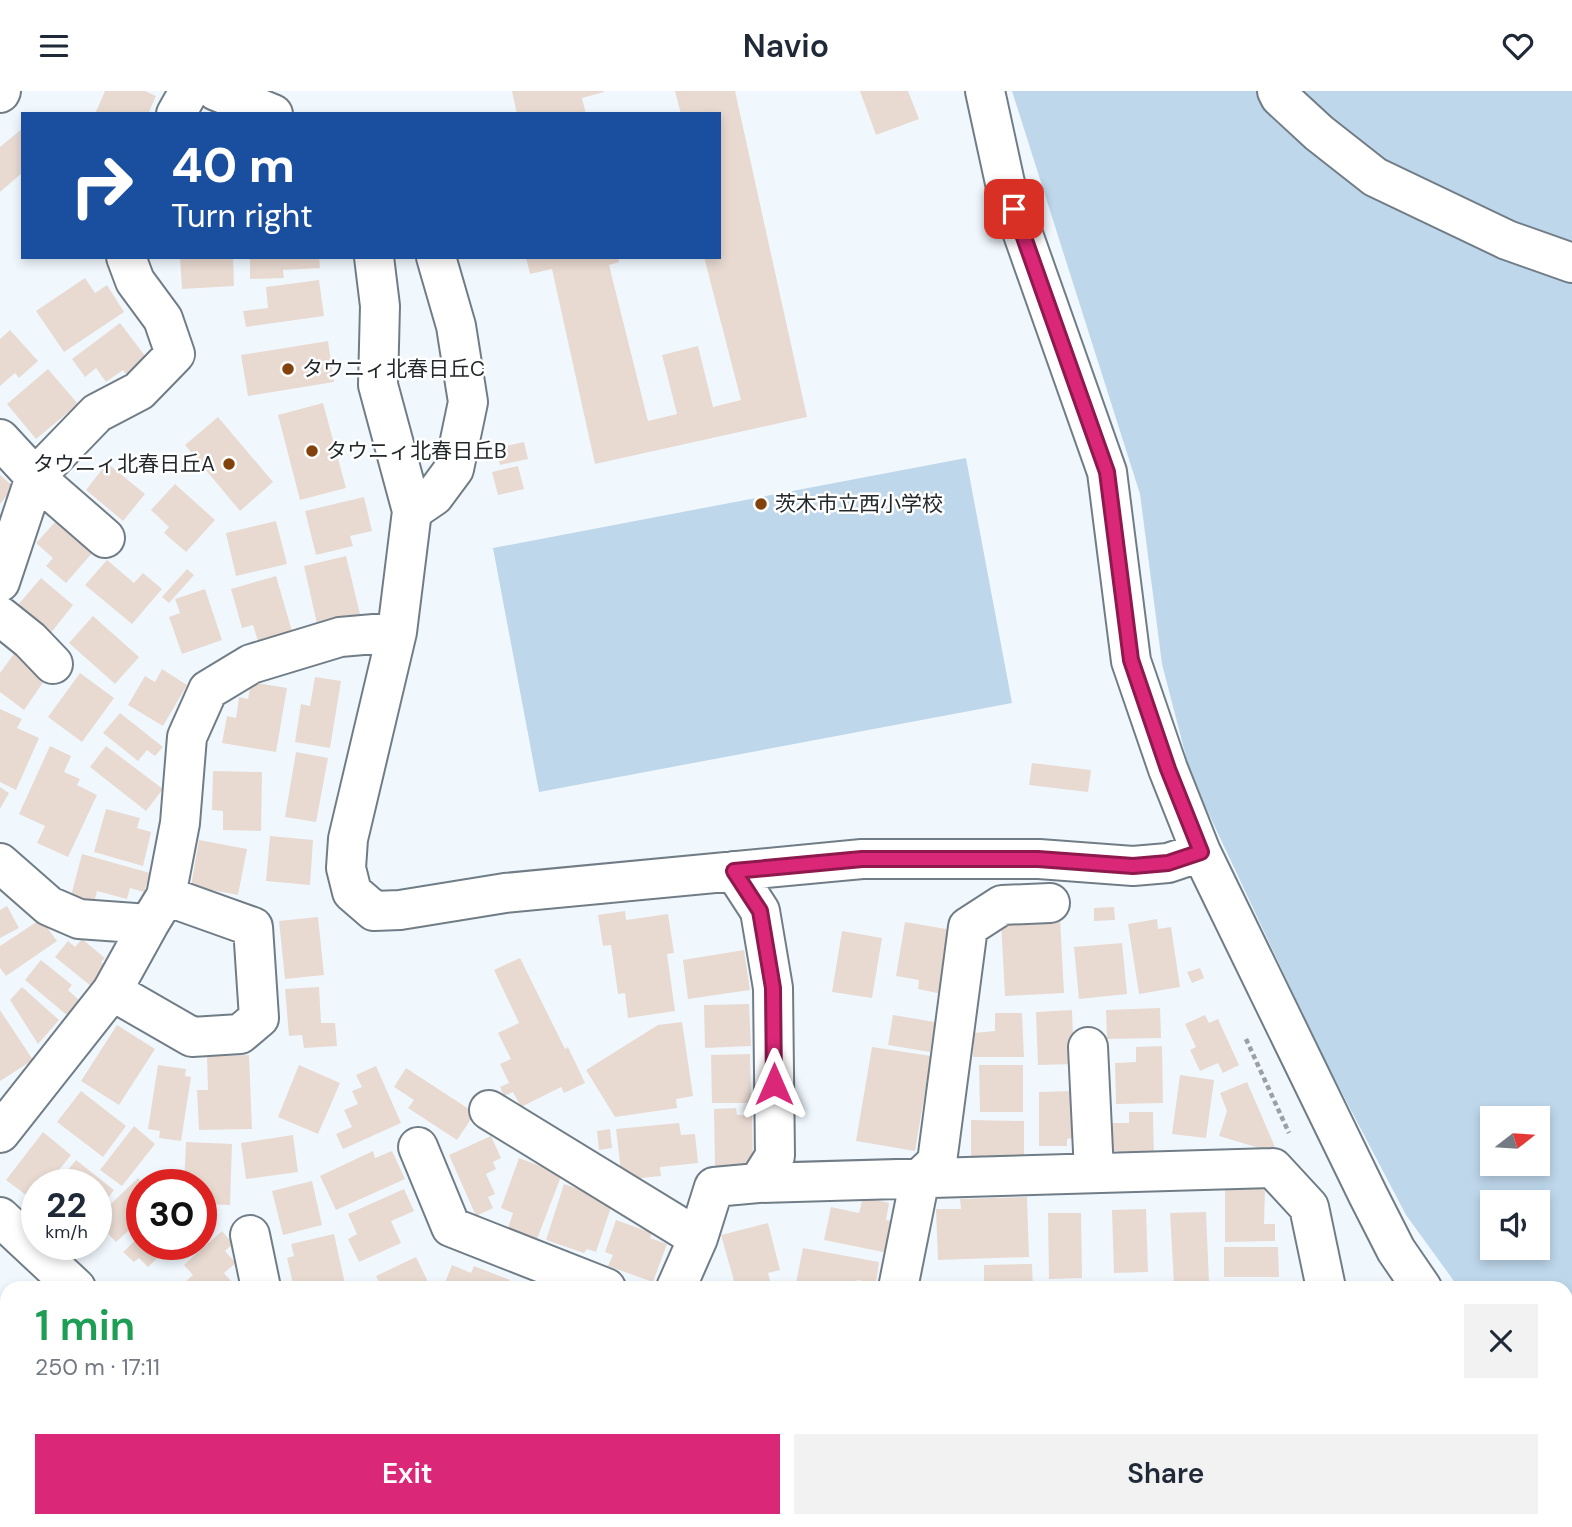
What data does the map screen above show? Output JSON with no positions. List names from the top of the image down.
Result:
{
  "places": [
    "タウニィ北春日丘C",
    "タウニィ北春日丘B",
    "タウニィ北春日丘A",
    "茨木市立西小学校"
  ],
  "north": "right",
  "page": {
    "header": "Navio",
    "turn": ["40 m", "Turn right"],
    "speed": "22 km/h",
    "limit": "30",
    "heading": ["1 min", "250 m · 17:11"],
    "buttons": ["Exit", "Share"]
  }
}
